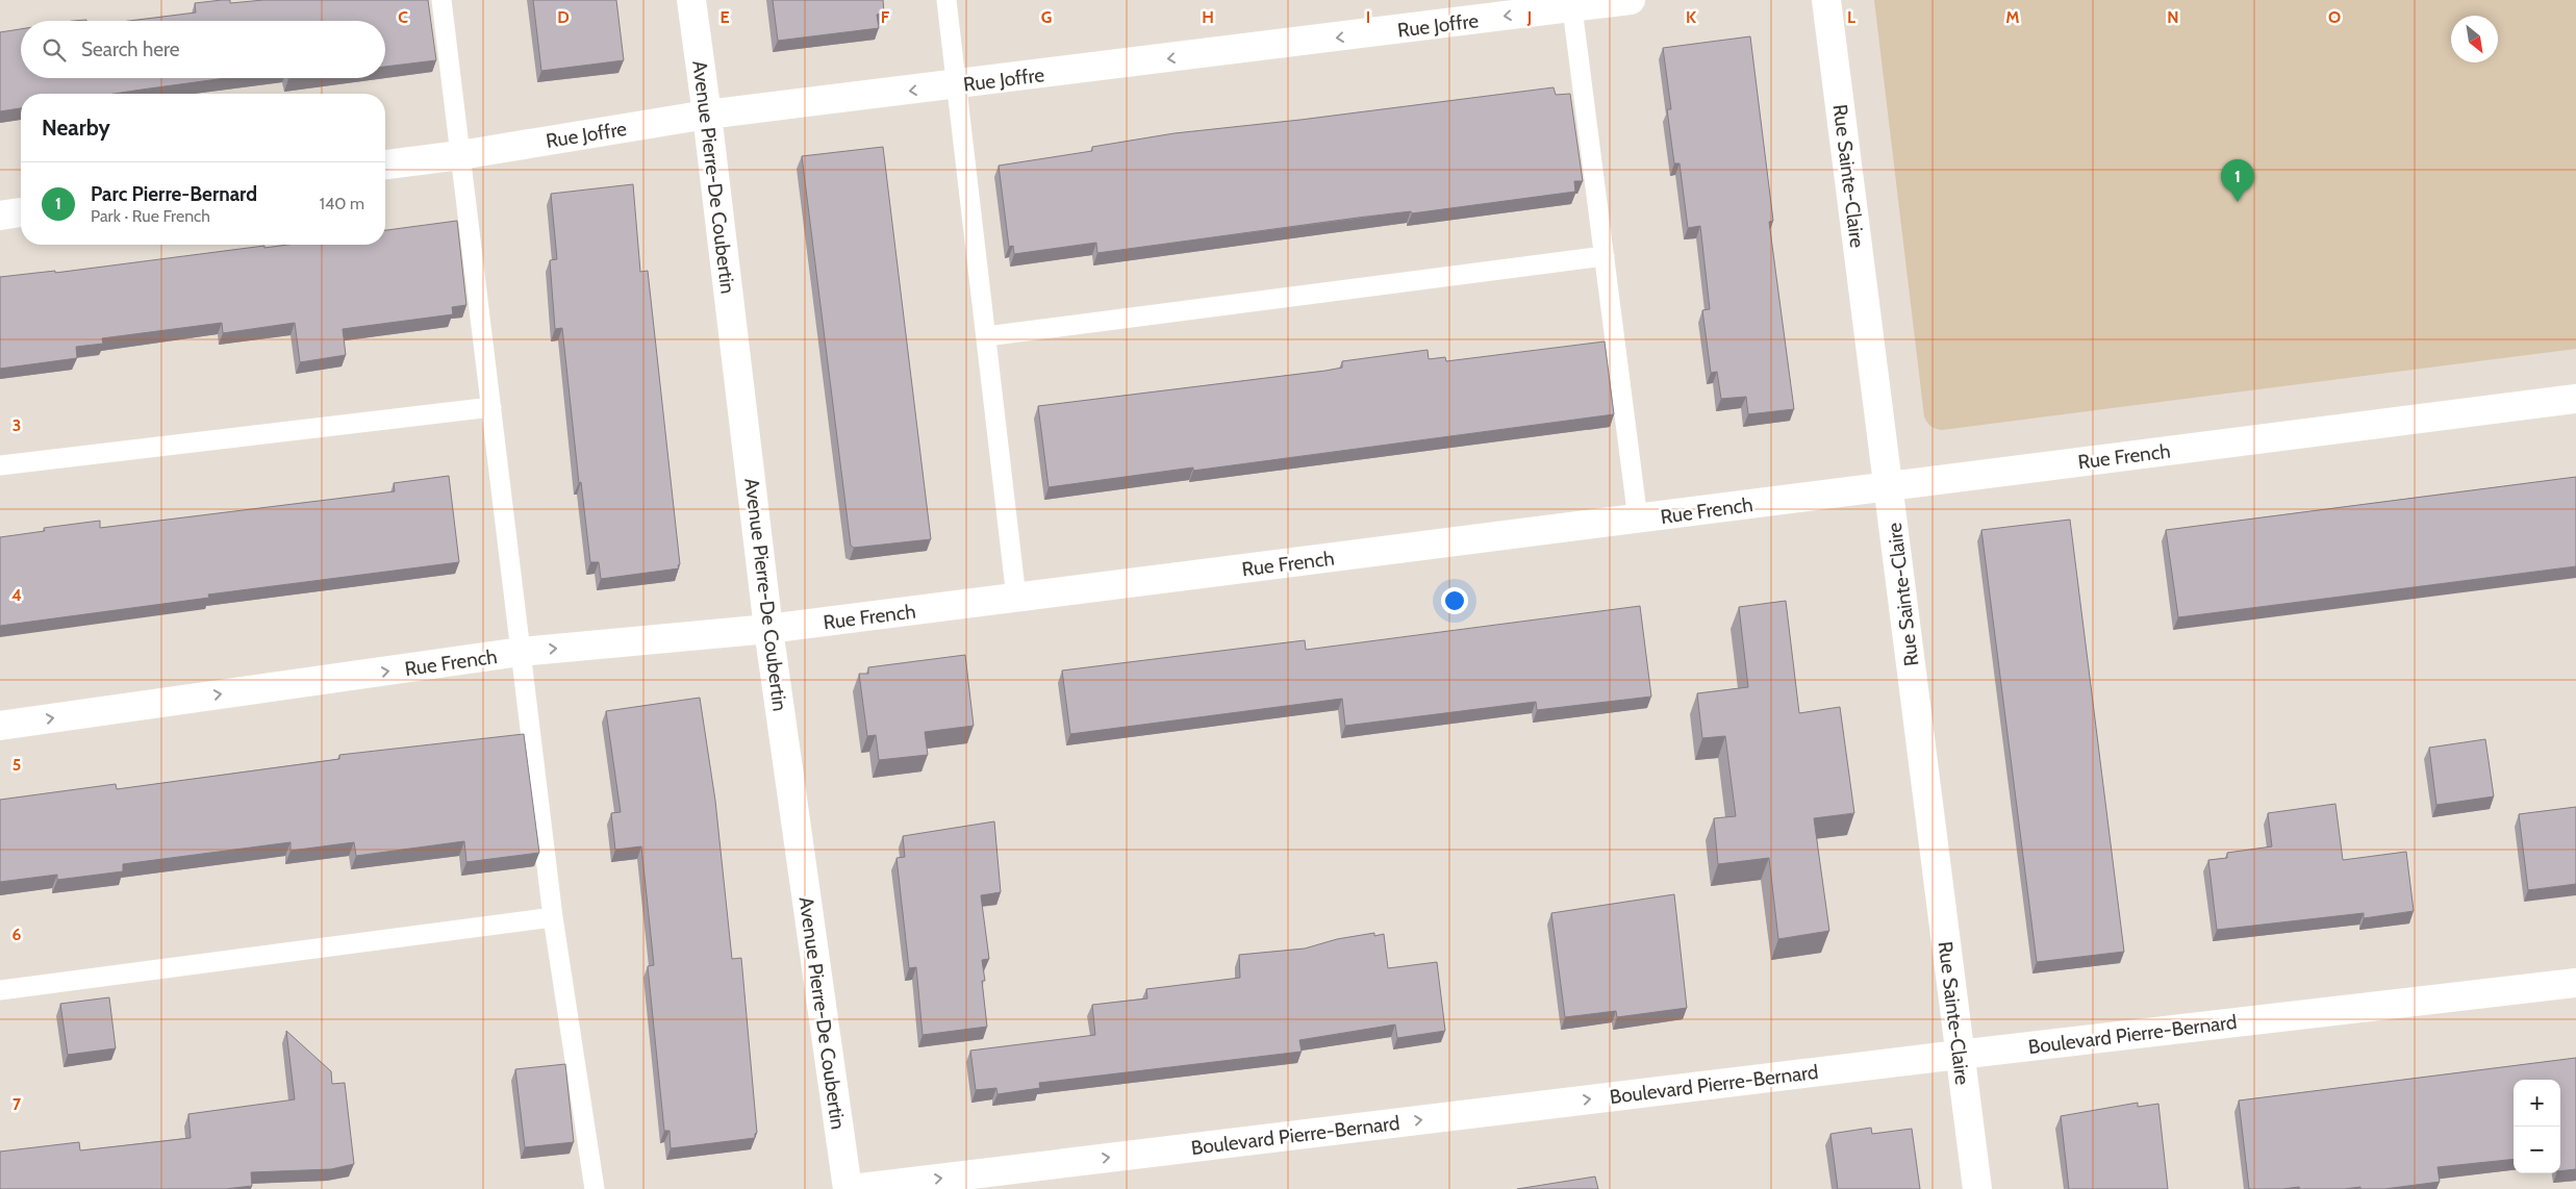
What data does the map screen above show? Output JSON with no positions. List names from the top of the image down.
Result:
{
  "streets": {
    "street": [
      "Rue Joffre",
      "Rue Sainte-Claire",
      "Avenue Pierre-De Coubertin",
      "Rue French",
      "Boulevard Pierre-Bernard"
    ]
  },
  "crossings": [
    ["Rue Joffre", "Avenue Pierre-De Coubertin"],
    ["Rue Sainte-Claire", "Rue French"],
    ["Rue Sainte-Claire", "Boulevard Pierre-Bernard"],
    ["Avenue Pierre-De Coubertin", "Rue French"],
    ["Avenue Pierre-De Coubertin", "Boulevard Pierre-Bernard"]
  ],
  "one_way": ["Rue Joffre", "Boulevard Pierre-Bernard"],
  "north": "bottom right",
  "page": {
    "search": "Search here",
    "heading": "Nearby",
    "pins": "1",
    "list": [
      {
        "mark": "1",
        "name": "Parc Pierre-Bernard",
        "note": "Park · Rue French",
        "value": "140 m"
      }
    ],
    "map_buttons": ["+", "−"]
  },
  "grid": {
    "columns": [
      "C",
      "D",
      "E",
      "F",
      "G",
      "H",
      "I",
      "J",
      "K",
      "L",
      "M",
      "N",
      "O"
    ],
    "rows": [
      "3",
      "4",
      "5",
      "6",
      "7"
    ]
  }
}
